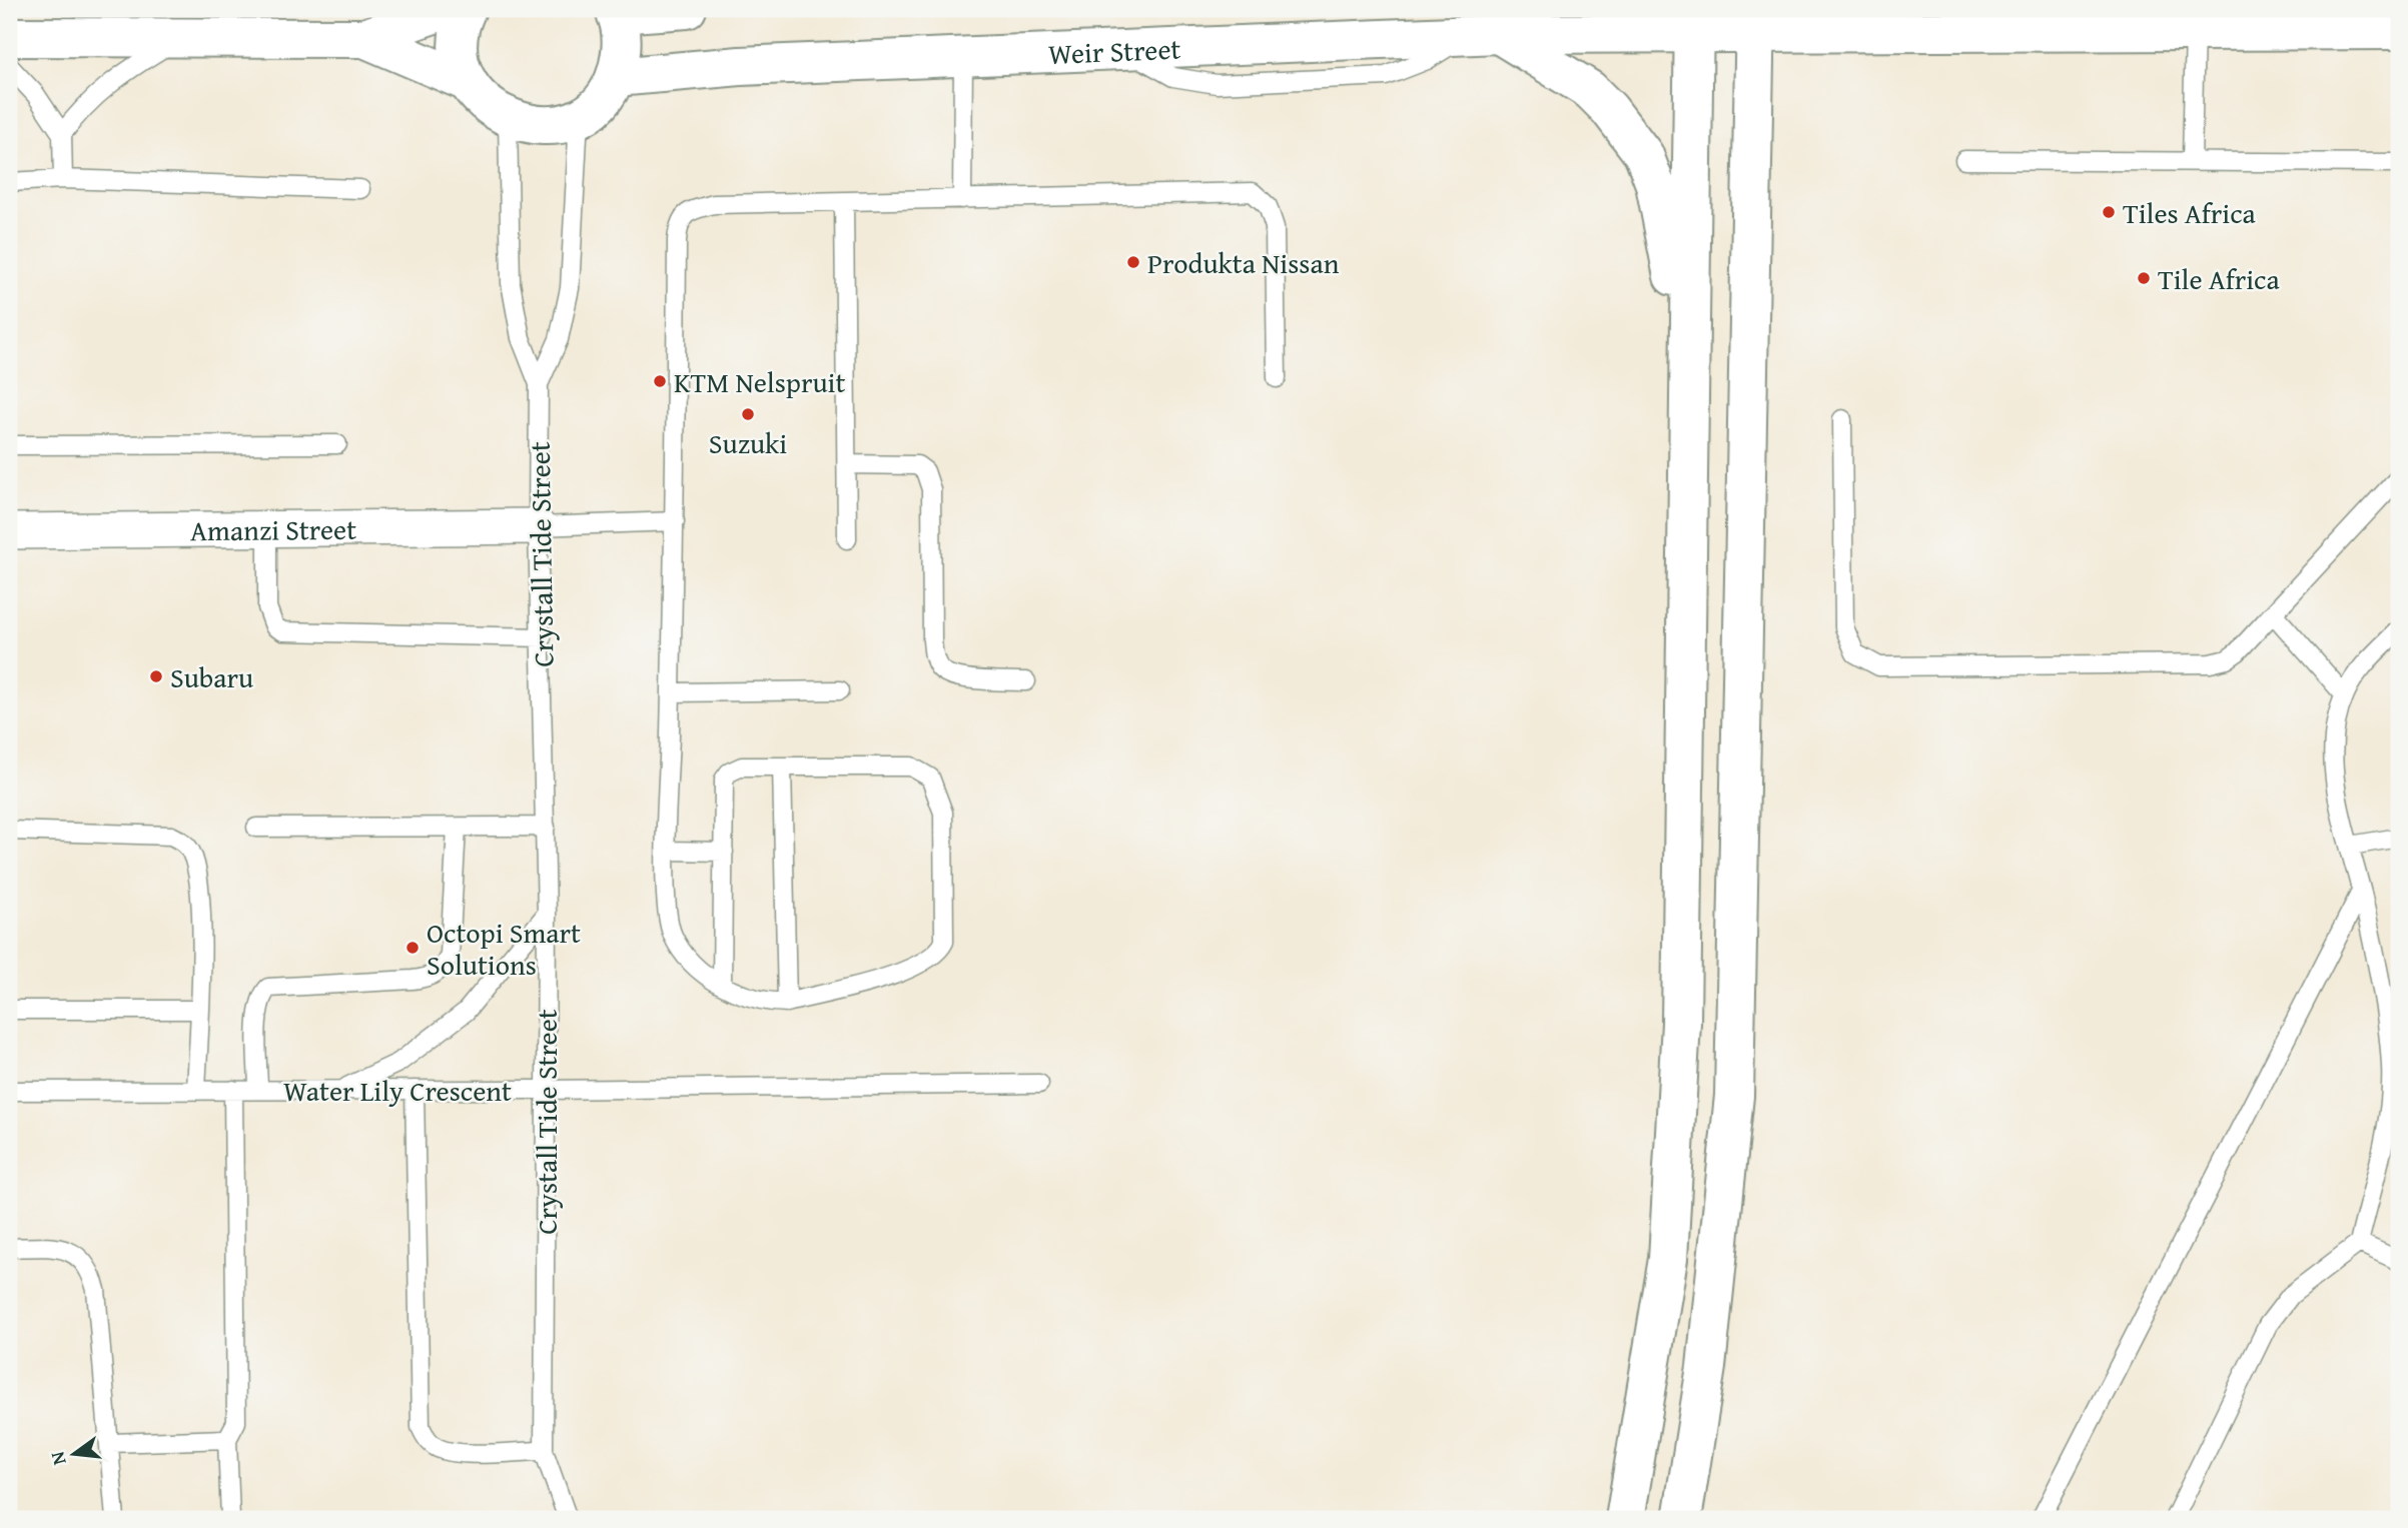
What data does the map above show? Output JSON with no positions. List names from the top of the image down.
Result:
{
  "streets": {
    "main road": ["Weir Street"],
    "street": ["Amanzi Street"],
    "lane": ["Crystall Tide Street", "Water Lily Crescent"]
  },
  "crossings": [
    ["Amanzi Street", "Crystall Tide Street"],
    ["Crystall Tide Street", "Water Lily Crescent"]
  ],
  "places": [
    "Tiles Africa",
    "Produkta Nissan",
    "Tile Africa",
    "KTM Nelspruit",
    "Suzuki",
    "Subaru",
    "Octopi Smart Solutions"
  ],
  "north": "left"
}
